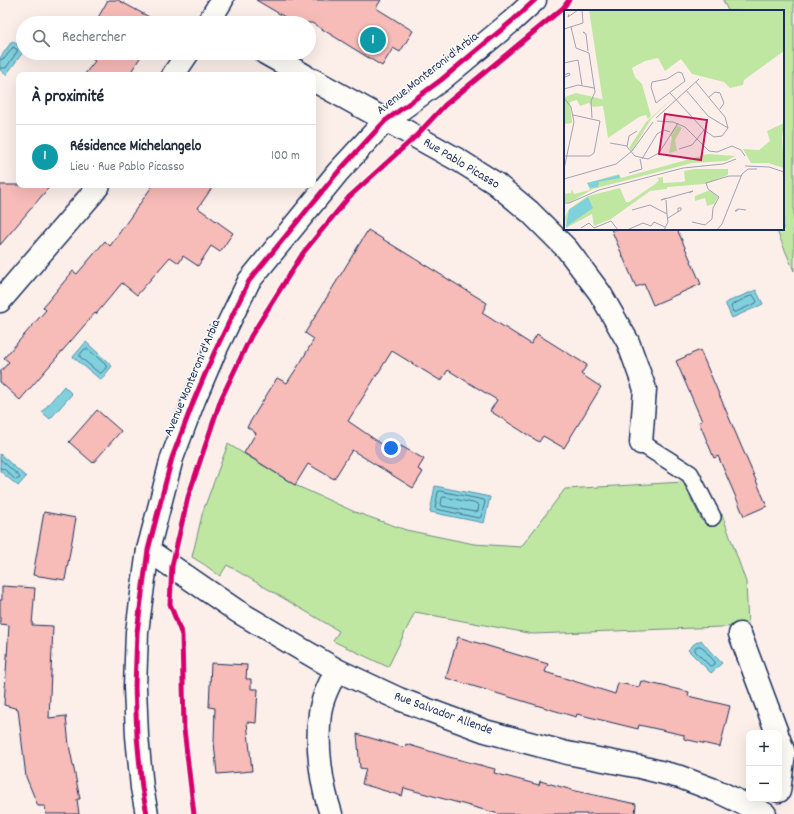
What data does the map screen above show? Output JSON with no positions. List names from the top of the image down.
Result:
{
  "streets": {
    "street": ["Avenue Monteroni d'Arbia", "Rue Pablo Picasso", "Rue Salvador Allende"]
  },
  "crossings": [
    ["Avenue Monteroni d'Arbia", "Rue Pablo Picasso"],
    ["Avenue Monteroni d'Arbia", "Rue Salvador Allende"]
  ],
  "page": {
    "search": "Rechercher",
    "pins": "1",
    "heading": "À proximité",
    "list": [
      {
        "mark": "1",
        "name": "Résidence Michelangelo",
        "note": "Lieu · Rue Pablo Picasso",
        "value": "100 m"
      }
    ],
    "map_buttons": ["+", "−"]
  }
}
